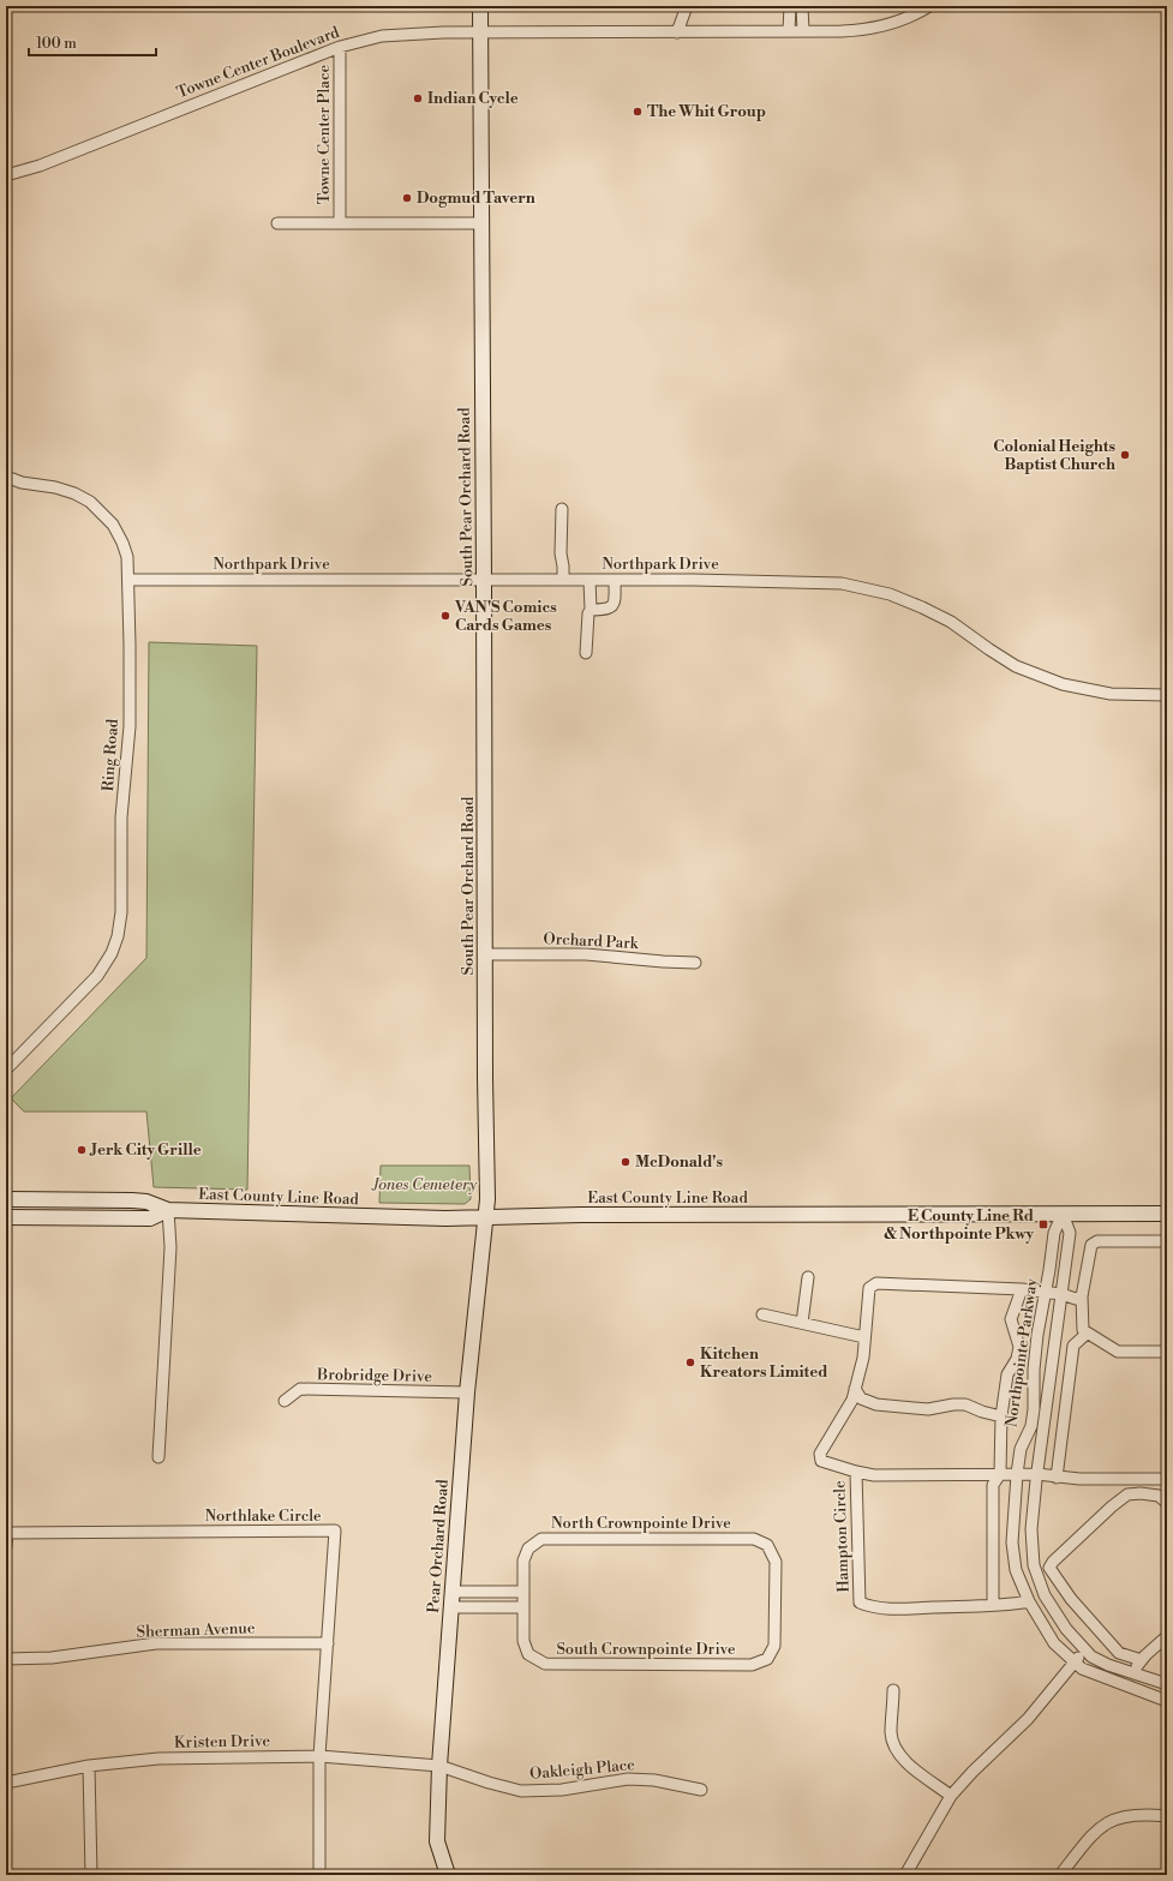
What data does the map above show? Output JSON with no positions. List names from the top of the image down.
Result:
{
  "streets": {
    "street": [
      "Towne Center Boulevard",
      "Towne Center Place",
      "South Pear Orchard Road",
      "Northpark Drive",
      "Ring Road",
      "Orchard Park",
      "East County Line Road",
      "Northpointe Parkway",
      "Brobridge Drive",
      "Northlake Circle",
      "North Crownpointe Drive",
      "Hampton Circle",
      "Pear Orchard Road",
      "Sherman Avenue",
      "South Crownpointe Drive",
      "Kristen Drive",
      "Oakleigh Place"
    ]
  },
  "crossings": [
    ["Towne Center Boulevard", "Towne Center Place"],
    ["Towne Center Boulevard", "South Pear Orchard Road"],
    ["South Pear Orchard Road", "Northpark Drive"],
    ["South Pear Orchard Road", "Orchard Park"],
    ["South Pear Orchard Road", "East County Line Road"],
    ["South Pear Orchard Road", "Pear Orchard Road"],
    ["Northpark Drive", "Ring Road"],
    ["East County Line Road", "Northpointe Parkway"],
    ["East County Line Road", "Pear Orchard Road"],
    ["Northpointe Parkway", "Hampton Circle"],
    ["Brobridge Drive", "Pear Orchard Road"],
    ["Northlake Circle", "Sherman Avenue"],
    ["Northlake Circle", "Kristen Drive"],
    ["North Crownpointe Drive", "South Crownpointe Drive"],
    ["Pear Orchard Road", "Kristen Drive"],
    ["Pear Orchard Road", "Oakleigh Place"],
    ["Kristen Drive", "Oakleigh Place"]
  ],
  "parks": ["Jones Cemetery"],
  "places": {
    "other": [
      "Indian Cycle",
      "The Whit Group",
      "Dogmud Tavern",
      "Colonial Heights Baptist Church",
      "VAN'S Comics Cards Games",
      "Jerk City Grille",
      "McDonald's",
      "Kitchen Kreators Limited"
    ],
    "transit": ["E County Line Rd & Northpointe Pkwy"]
  },
  "scale_bar": "100 m"
}
